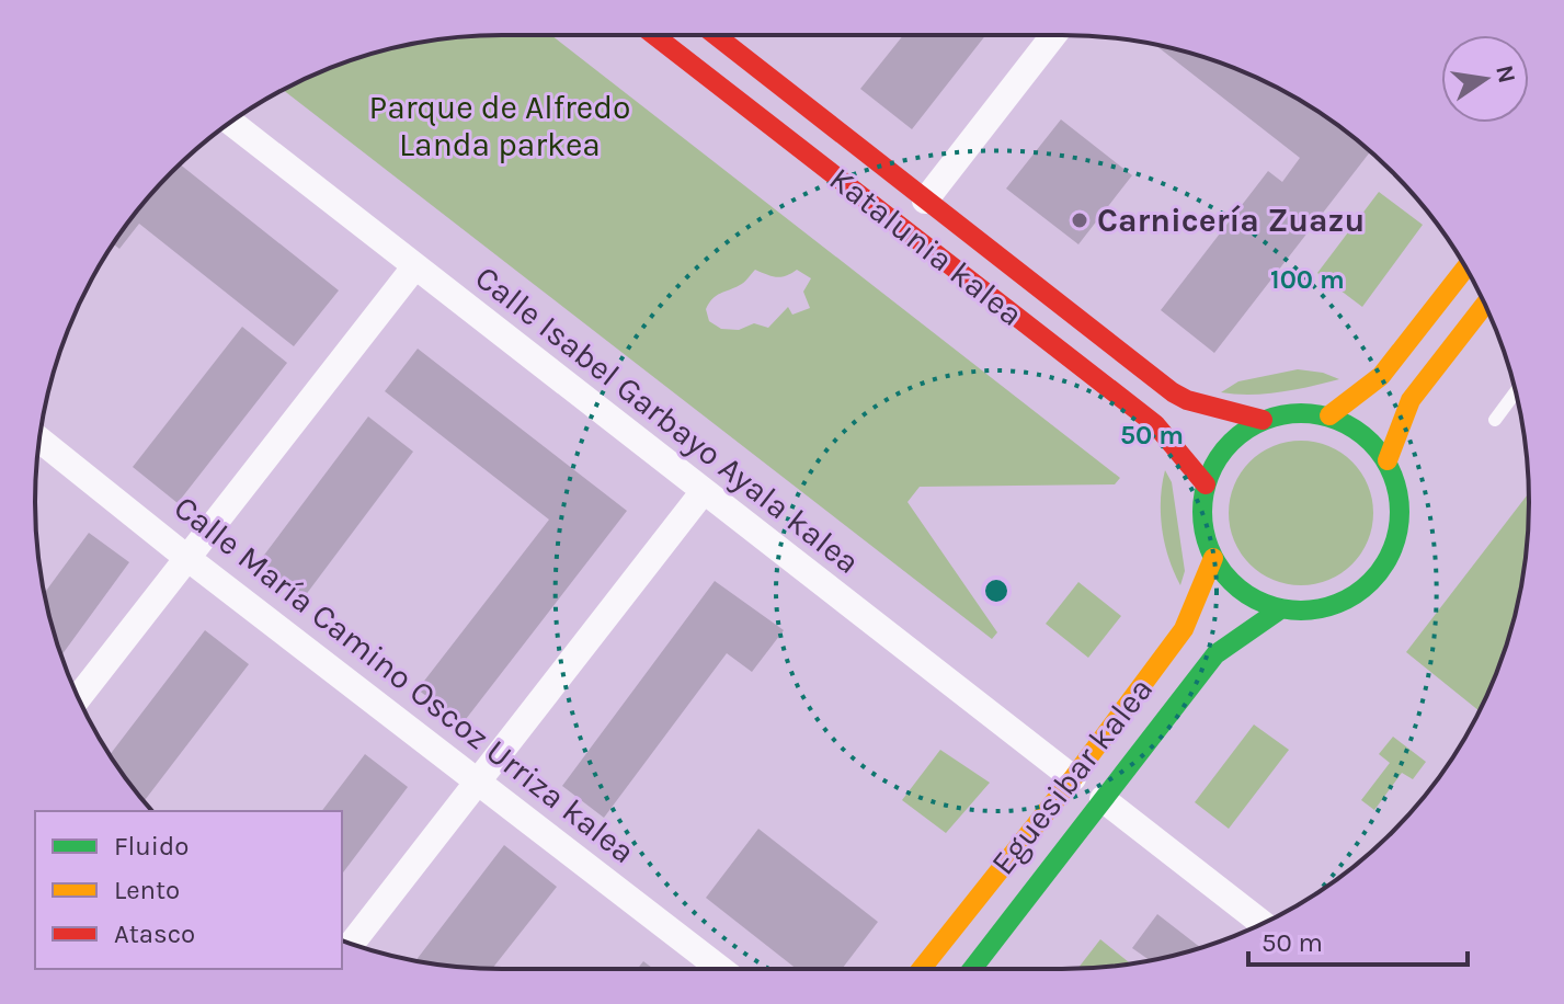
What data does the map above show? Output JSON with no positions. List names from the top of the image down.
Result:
{
  "streets": {
    "street": [
      "Katalunia kalea",
      "Calle Isabel Garbayo Ayala kalea",
      "Calle María Camino Oscoz Urriza kalea",
      "Eguesibar kalea"
    ]
  },
  "crossings": [
    ["Katalunia kalea", "Eguesibar kalea"],
    ["Calle Isabel Garbayo Ayala kalea", "Eguesibar kalea"]
  ],
  "parks": ["Parque de Alfredo Landa parkea"],
  "places": ["Carnicería Zuazu"],
  "legend": ["Fluido", "Lento", "Atasco"],
  "scale_bar": "50 m",
  "north": "right",
  "rings": ["100 m", "50 m"]
}
